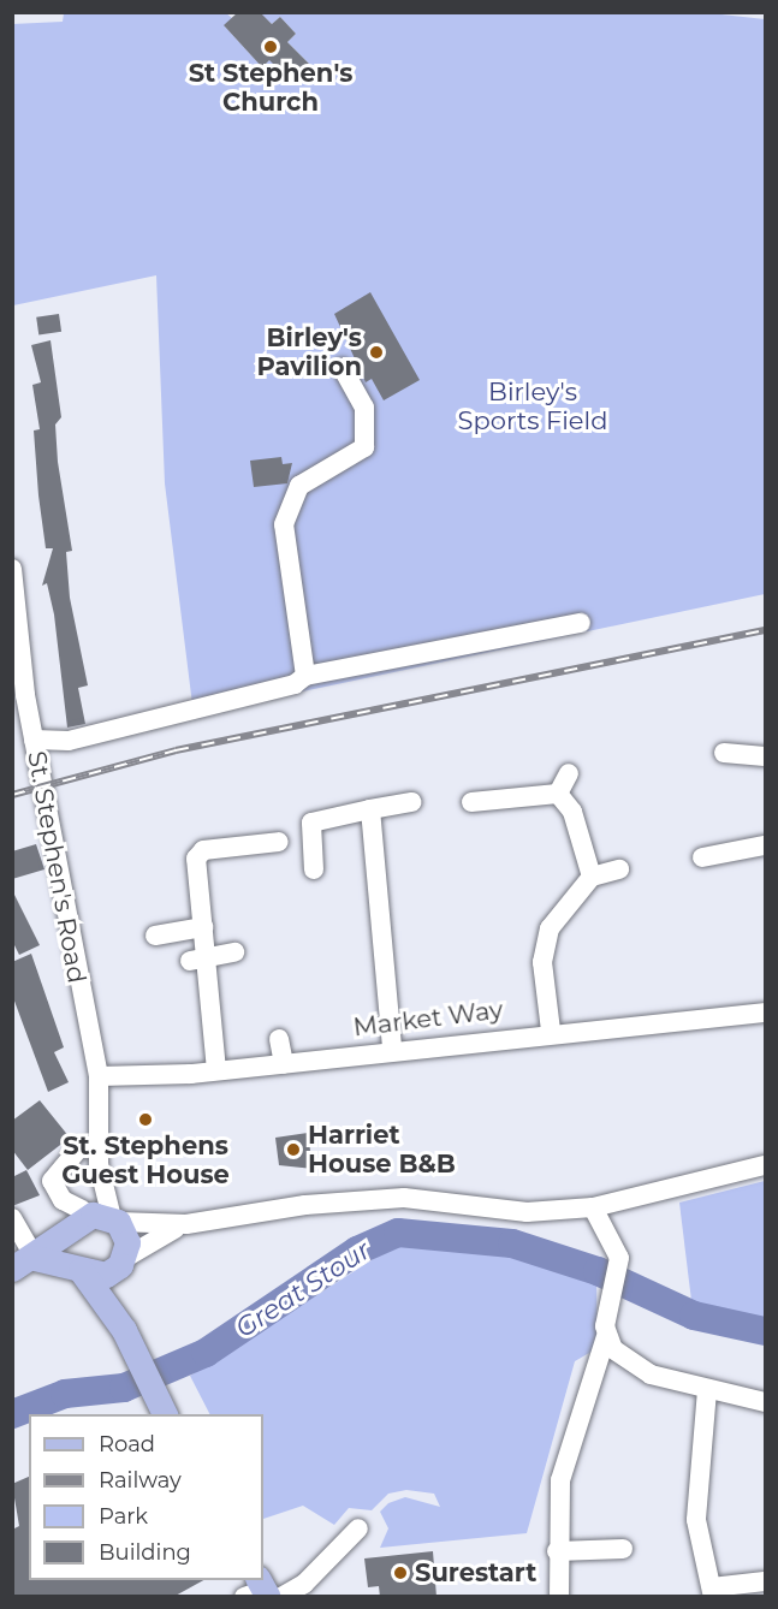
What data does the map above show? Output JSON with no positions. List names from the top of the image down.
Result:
{
  "streets": {
    "main road": ["St. Stephen's Road"],
    "street": ["Market Way"]
  },
  "crossings": [
    ["St. Stephen's Road", "Market Way"]
  ],
  "water": ["Great Stour"],
  "parks": ["Birley's Sports Field"],
  "places": [
    "St Stephen's Church",
    "Birley's Pavilion",
    "St. Stephens Guest House",
    "Harriet House B&B",
    "Surestart"
  ],
  "legend": [
    "Road",
    "Railway",
    "Park",
    "Building"
  ]
}
